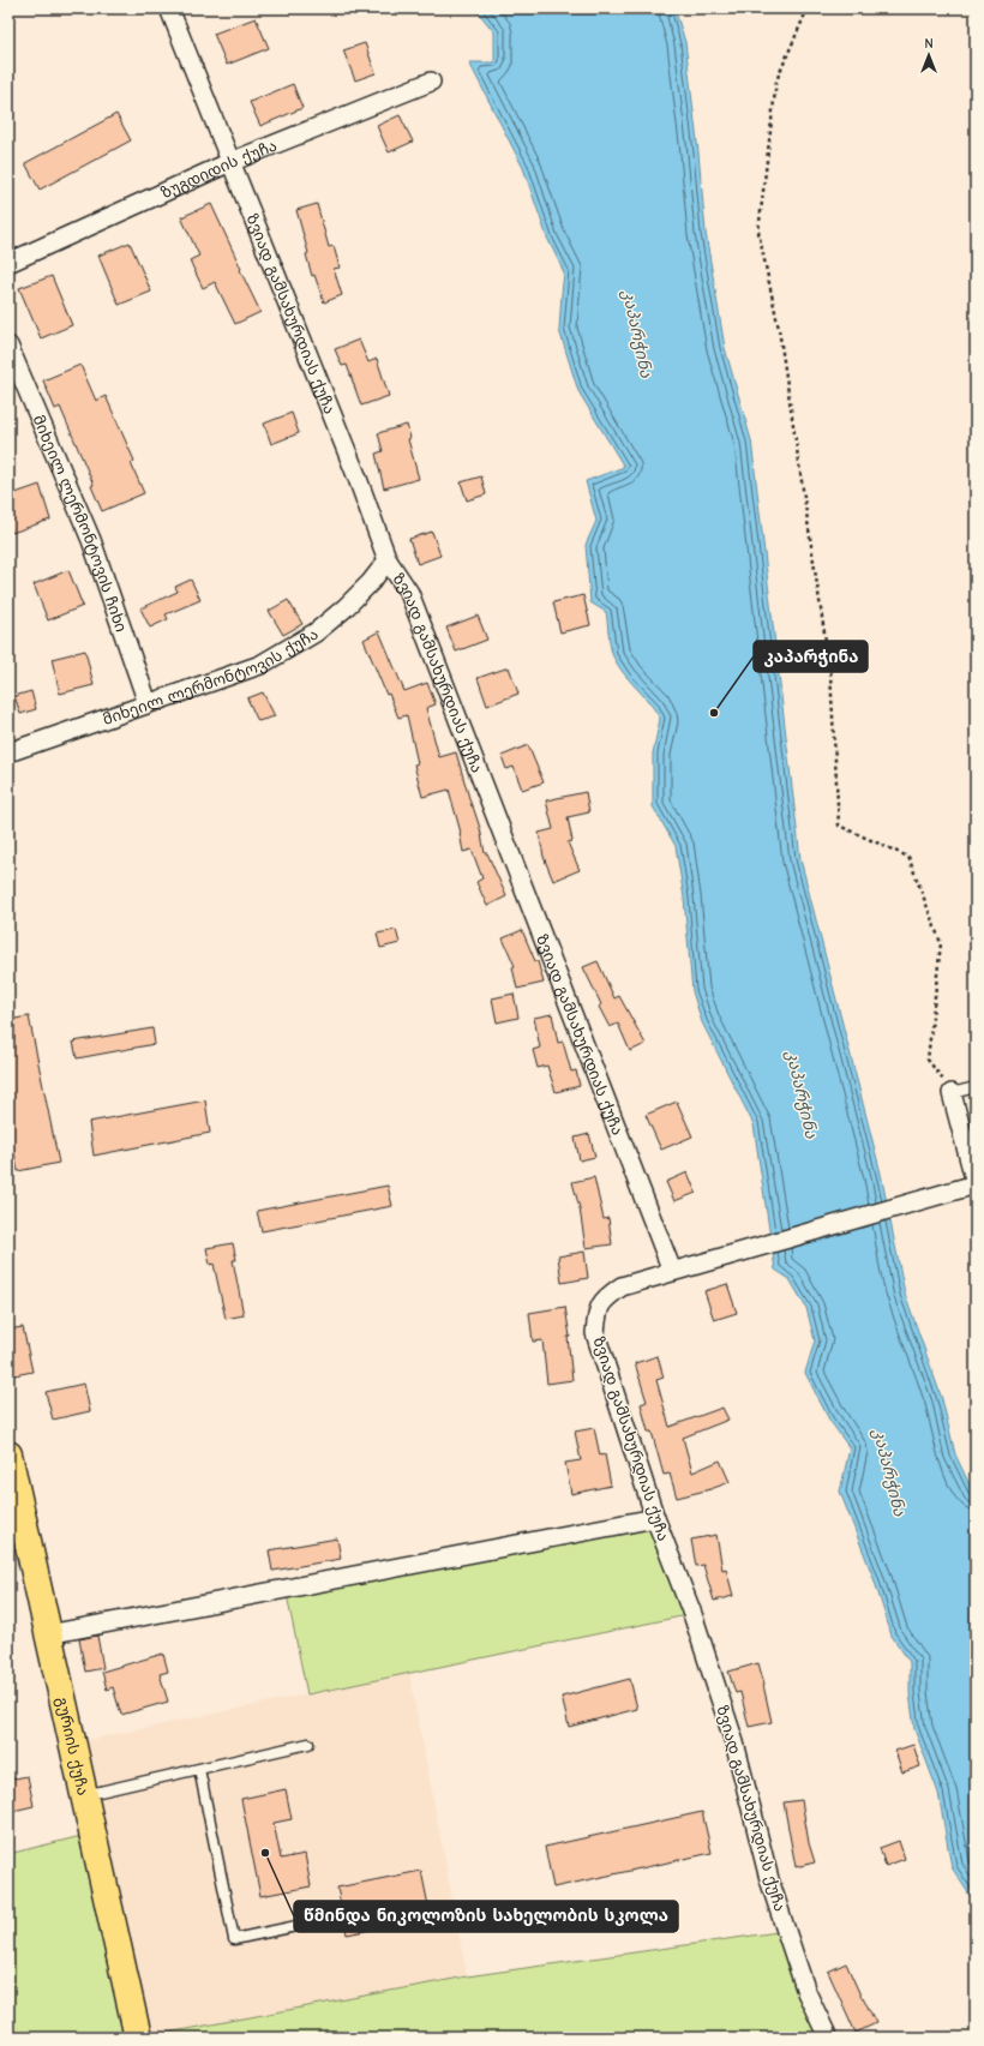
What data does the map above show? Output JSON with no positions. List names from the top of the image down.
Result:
{
  "streets": {
    "highway": ["გურიის ქუჩა"],
    "street": [
      "ზუგდიდის ქუჩა",
      "ზვიად გამსახურდიას ქუჩა",
      "მიხეილ ლერმონტოვის ჩიხი",
      "მიხეილ ლერმონტოვის ქუჩა"
    ]
  },
  "crossings": [
    ["ზუგდიდის ქუჩა", "ზვიად გამსახურდიას ქუჩა"],
    ["ზვიად გამსახურდიას ქუჩა", "მიხეილ ლერმონტოვის ქუჩა"],
    ["მიხეილ ლერმონტოვის ჩიხი", "მიხეილ ლერმონტოვის ქუჩა"]
  ],
  "water": ["კაპარჭინა"],
  "places": ["კაპარჭინა", "წმინდა ნიკოლოზის სახელობის სკოლა"],
  "north": "top"
}
